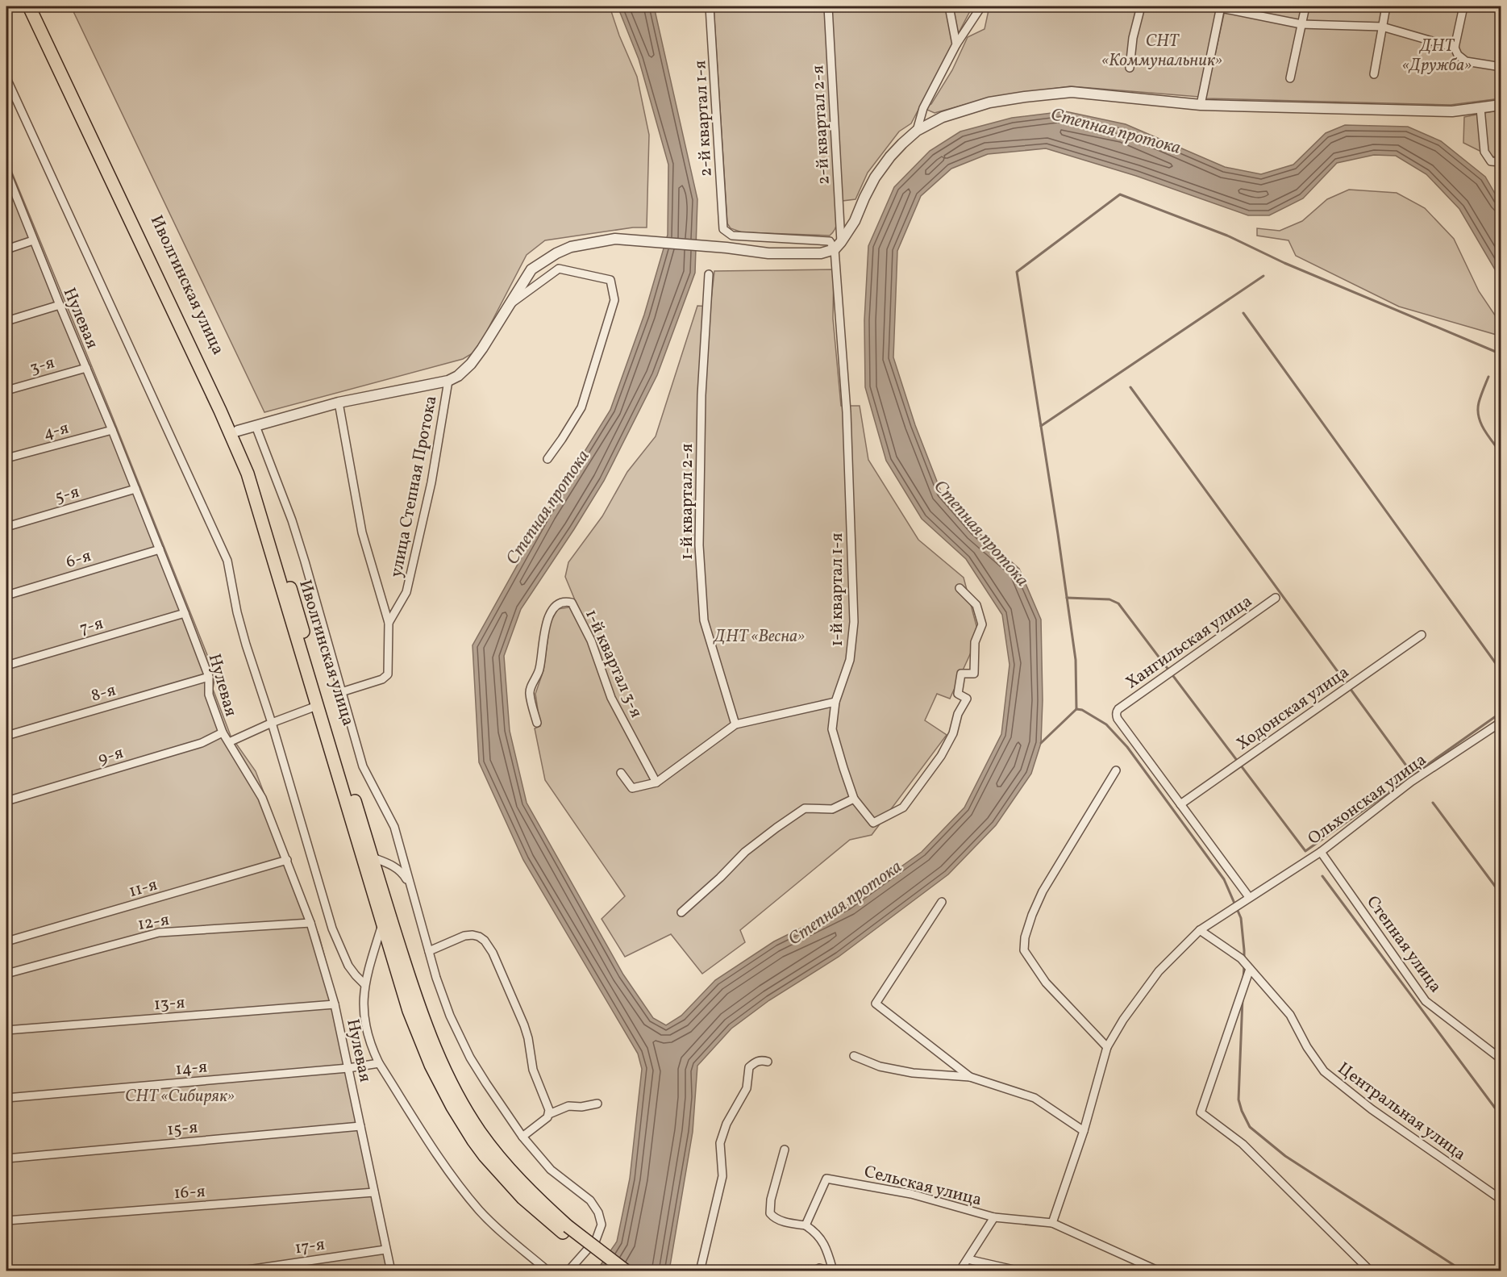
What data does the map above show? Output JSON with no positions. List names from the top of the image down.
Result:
{
  "streets": {
    "main road": ["Иволгинская улица"],
    "street": [
      "2-й квартал 1-я",
      "2-й квартал 2-я",
      "Нулевая",
      "3-я",
      "4-я",
      "улица Степная Протока",
      "5-я",
      "1-й квартал 2-я",
      "6-я",
      "1-й квартал 1-я",
      "7-я",
      "Хангильская улица",
      "1-й квартал 3-я",
      "8-я",
      "Ходонская улица",
      "9-я",
      "Ольхонская улица",
      "11-я",
      "12-я",
      "Степная улица",
      "13-я",
      "14-я",
      "Центральная улица",
      "15-я",
      "Сельская улица",
      "16-я",
      "17-я"
    ]
  },
  "crossings": [
    ["2-й квартал 1-я", "2-й квартал 2-я"],
    ["2-й квартал 1-я", "1-й квартал 1-я"],
    ["2-й квартал 2-я", "1-й квартал 1-я"],
    ["Нулевая", "3-я"],
    ["Нулевая", "4-я"],
    ["Нулевая", "5-я"],
    ["Нулевая", "6-я"],
    ["Нулевая", "7-я"],
    ["Нулевая", "8-я"],
    ["Нулевая", "9-я"],
    ["Нулевая", "11-я"],
    ["Нулевая", "12-я"],
    ["Нулевая", "13-я"],
    ["Нулевая", "14-я"],
    ["Нулевая", "15-я"],
    ["Нулевая", "16-я"],
    ["Нулевая", "17-я"],
    ["Хангильская улица", "Ходонская улица"],
    ["Ольхонская улица", "Степная улица"],
    ["Ольхонская улица", "Центральная улица"],
    ["Ольхонская улица", "Сельская улица"]
  ],
  "water": ["Степная протока"],
  "parks": [
    "СНТ «Коммунальник»",
    "ДНТ «Дружба»",
    "ДНТ «Весна»",
    "СНТ «Сибиряк»"
  ]
}
